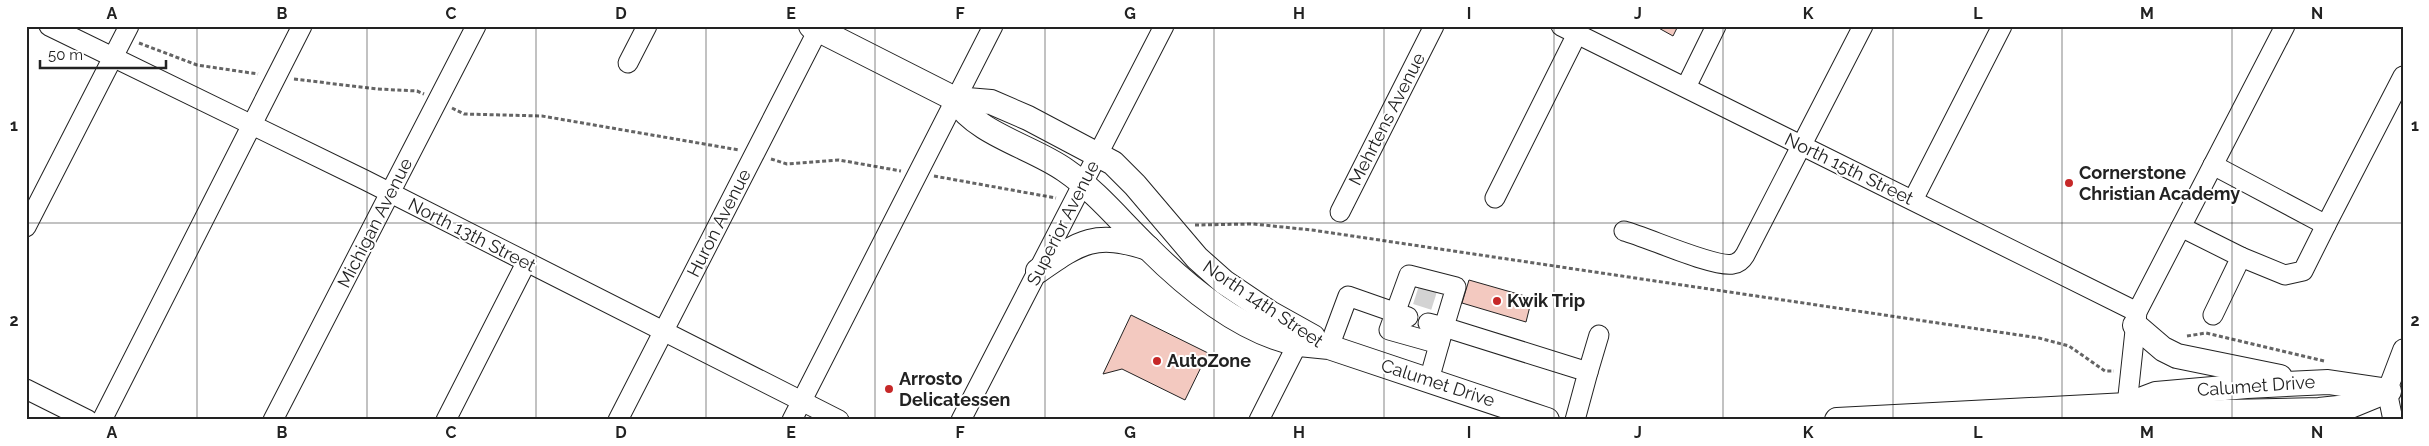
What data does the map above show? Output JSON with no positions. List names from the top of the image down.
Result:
{
  "streets": {
    "main road": ["North 14th Street", "Calumet Drive"],
    "street": [
      "Mehrtens Avenue",
      "North 15th Street",
      "Michigan Avenue",
      "Huron Avenue",
      "Superior Avenue",
      "North 13th Street"
    ]
  },
  "crossings": [
    ["Michigan Avenue", "North 13th Street"],
    ["Huron Avenue", "North 13th Street"],
    ["Huron Avenue", "North 14th Street"],
    ["Superior Avenue", "North 14th Street"],
    ["North 14th Street", "Calumet Drive"]
  ],
  "places": [
    "Cornerstone Christian Academy",
    "Kwik Trip",
    "AutoZone",
    "Arrosto Delicatessen"
  ],
  "scale_bar": "50 m",
  "grid": {
    "columns": [
      "A",
      "B",
      "C",
      "D",
      "E",
      "F",
      "G",
      "H",
      "I",
      "J",
      "K",
      "L",
      "M",
      "N"
    ],
    "rows": ["1", "2"]
  }
}
